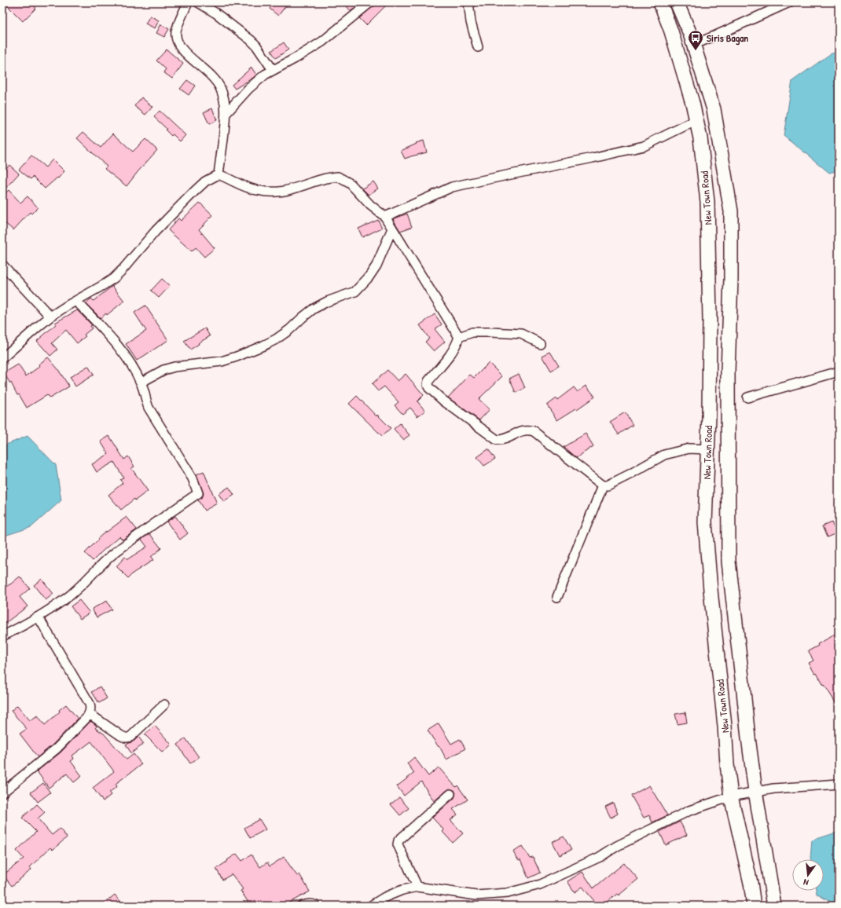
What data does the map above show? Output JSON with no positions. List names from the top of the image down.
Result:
{
  "streets": {
    "main road": ["New Town Road"]
  },
  "places": {
    "bus stop": ["Siris Bagan"]
  },
  "north": "bottom"
}
